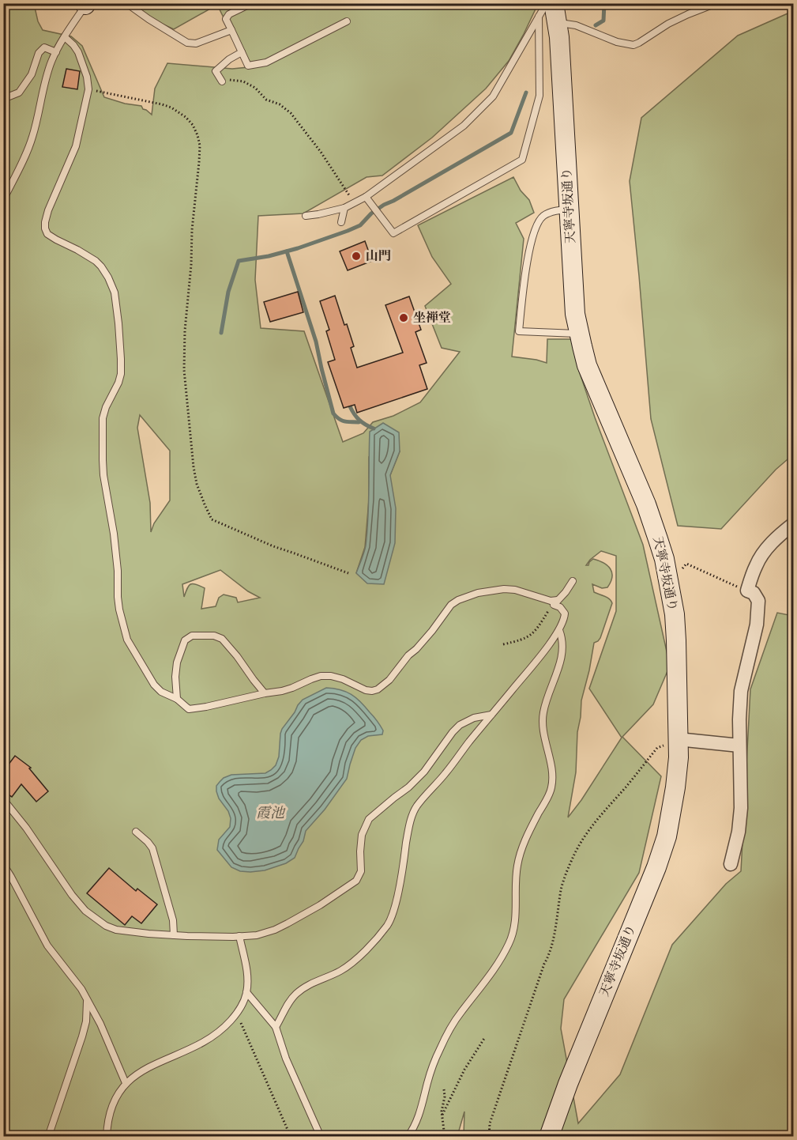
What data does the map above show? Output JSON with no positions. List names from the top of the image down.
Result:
{
  "streets": {
    "street": ["天寧寺坂通り"]
  },
  "water": ["霞池"],
  "places": ["山門", "坐禅堂"]
}
